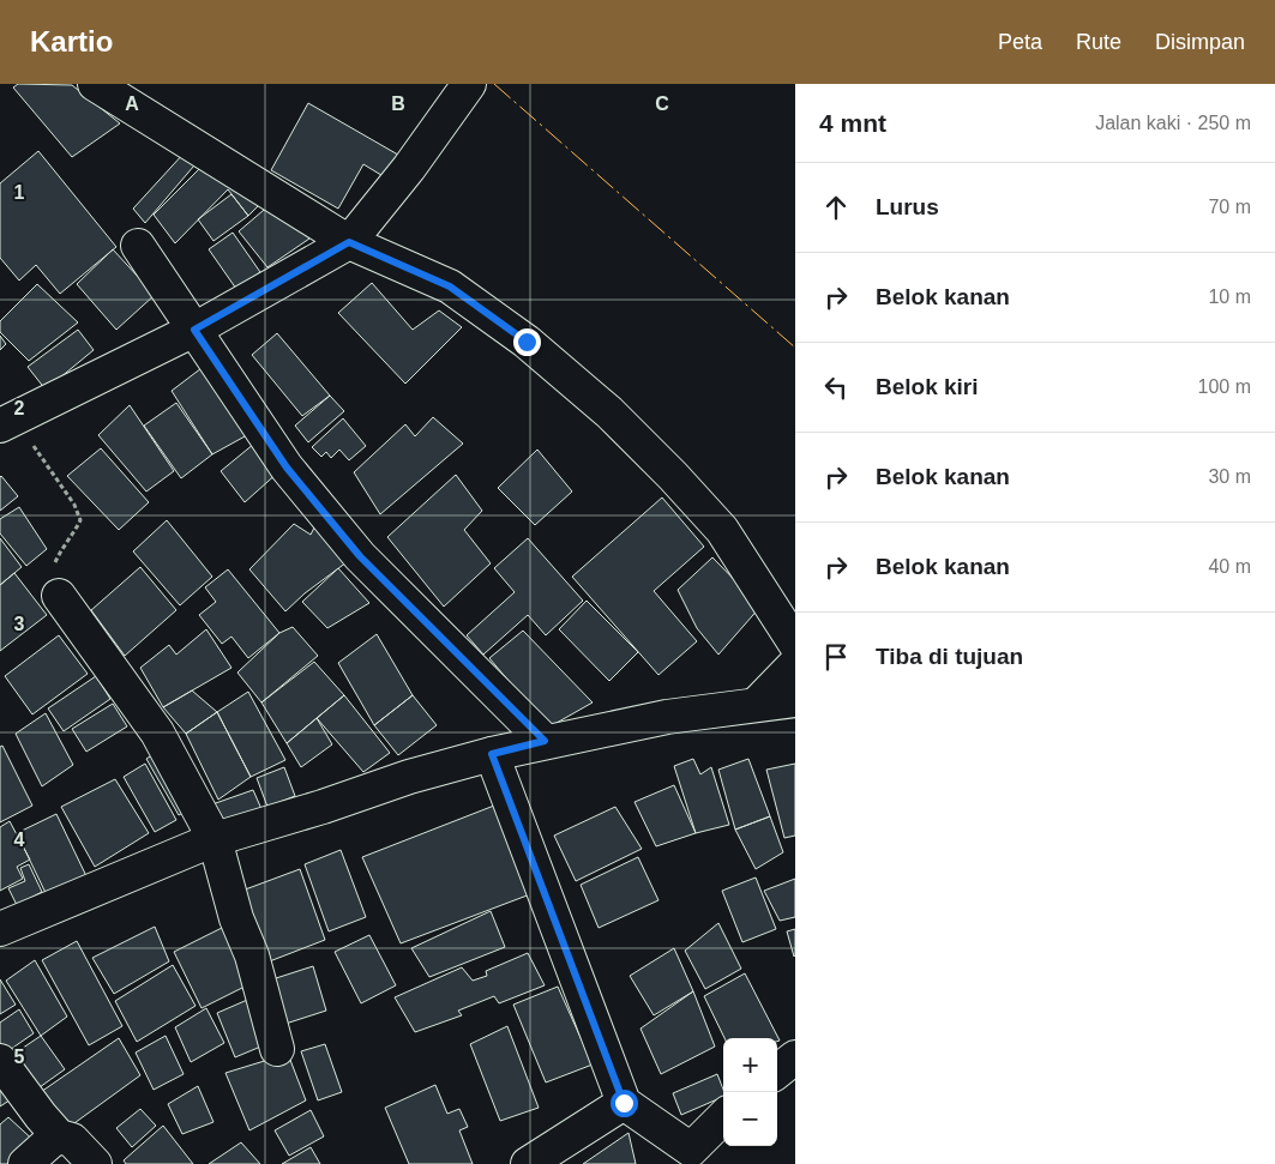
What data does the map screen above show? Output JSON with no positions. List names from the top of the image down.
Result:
{
  "page": {
    "header": "Kartio",
    "nav": ["Peta", "Rute", "Disimpan"],
    "heading": ["4 mnt", "Jalan kaki · 250 m"],
    "list": [
      ["Lurus", "70 m"],
      ["Belok kanan", "10 m"],
      ["Belok kiri", "100 m"],
      ["Belok kanan", "30 m"],
      ["Belok kanan", "40 m"],
      "Tiba di tujuan"
    ],
    "map_buttons": ["+", "−"]
  },
  "grid": {
    "columns": ["A", "B", "C"],
    "rows": [
      "1",
      "2",
      "3",
      "4",
      "5"
    ]
  }
}
